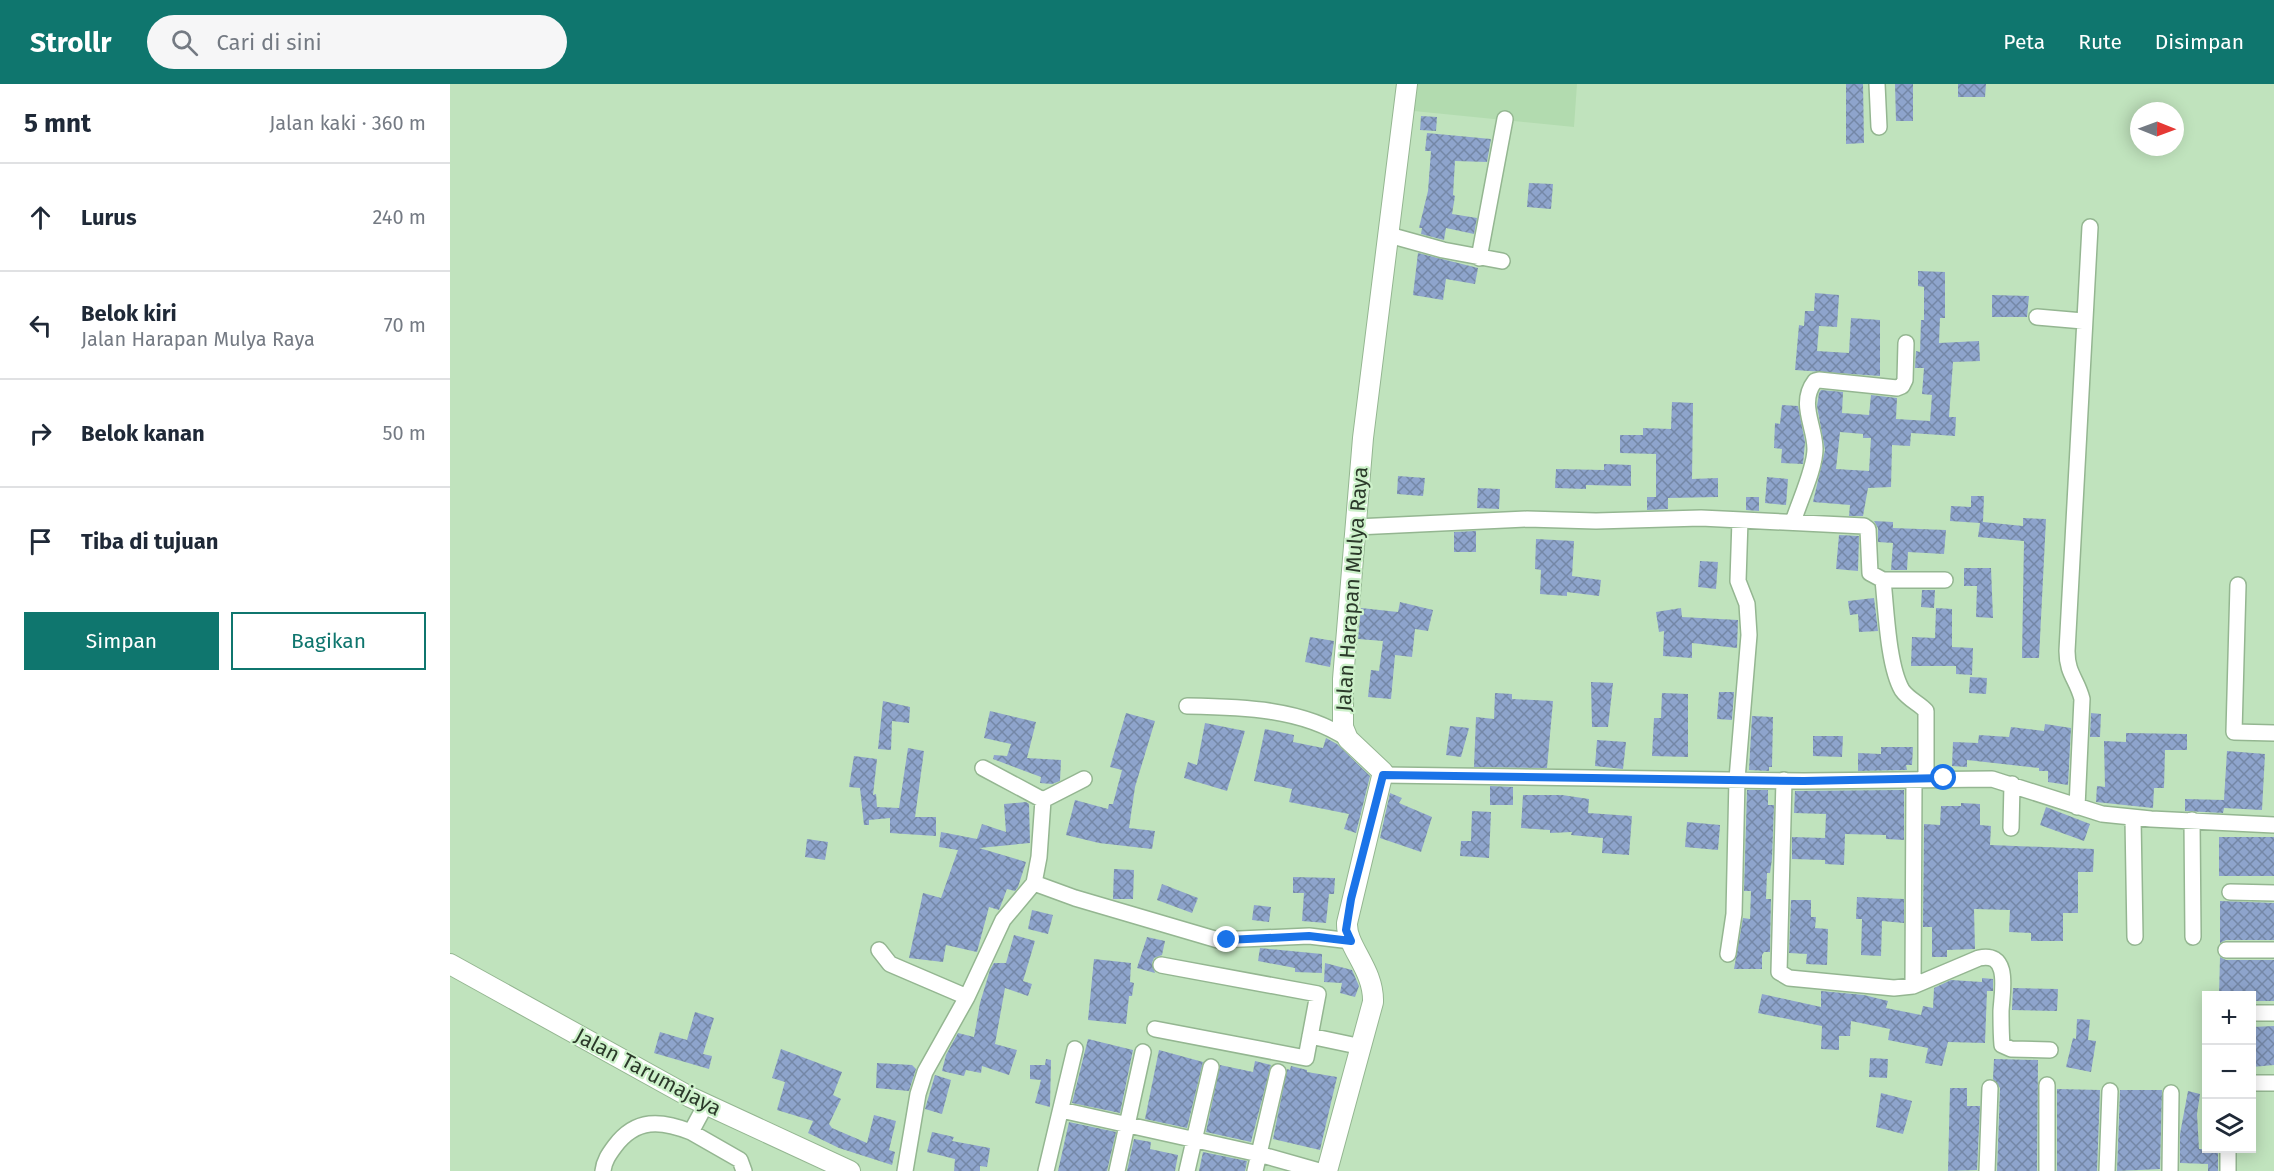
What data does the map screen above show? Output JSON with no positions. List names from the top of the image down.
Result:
{
  "streets": {
    "street": ["Jalan Harapan Mulya Raya", "Jalan Tarumajaya"]
  },
  "north": "right",
  "page": {
    "header": "Strollr",
    "search": "Cari di sini",
    "nav": ["Peta", "Rute", "Disimpan"],
    "heading": ["5 mnt", "Jalan kaki · 360 m"],
    "list": [
      ["Lurus", "240 m"],
      ["Belok kiri", "Jalan Harapan Mulya Raya", "70 m"],
      ["Belok kanan", "50 m"],
      "Tiba di tujuan"
    ],
    "buttons": ["Simpan", "Bagikan"],
    "map_buttons": ["+", "−"]
  }
}
